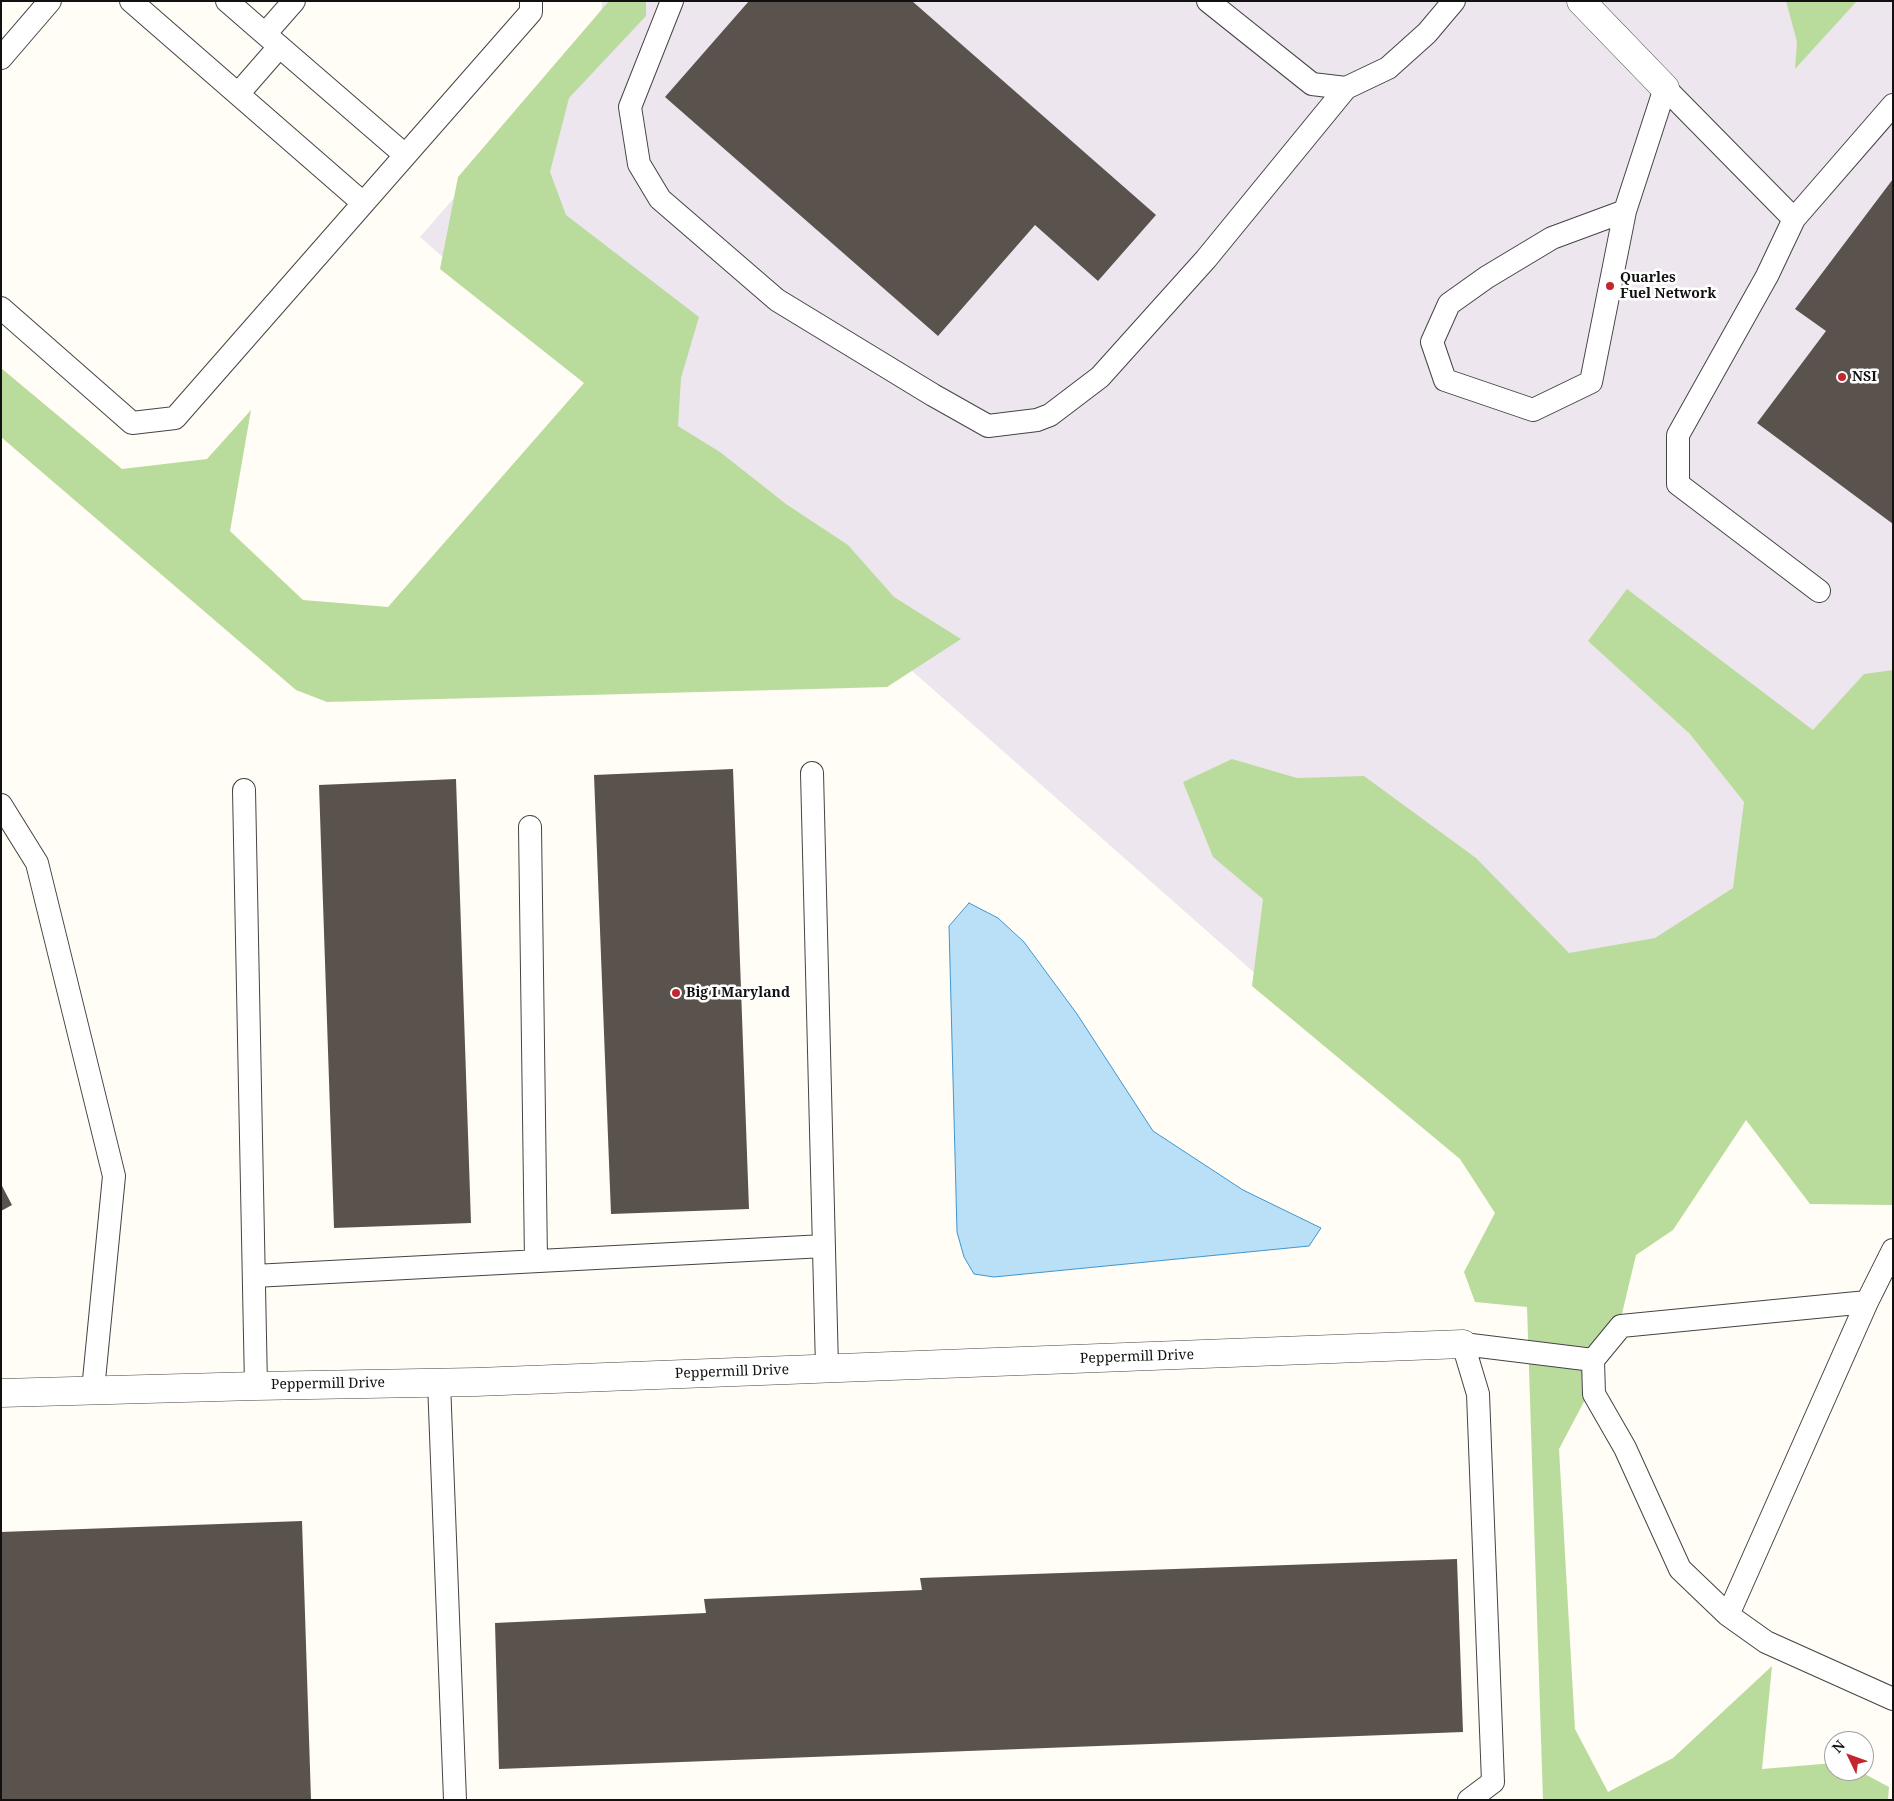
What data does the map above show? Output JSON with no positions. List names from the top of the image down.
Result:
{
  "streets": {
    "street": ["Peppermill Drive"]
  },
  "places": ["Quarles Fuel Network", "NSI", "Big I Maryland"],
  "north": "top left"
}
